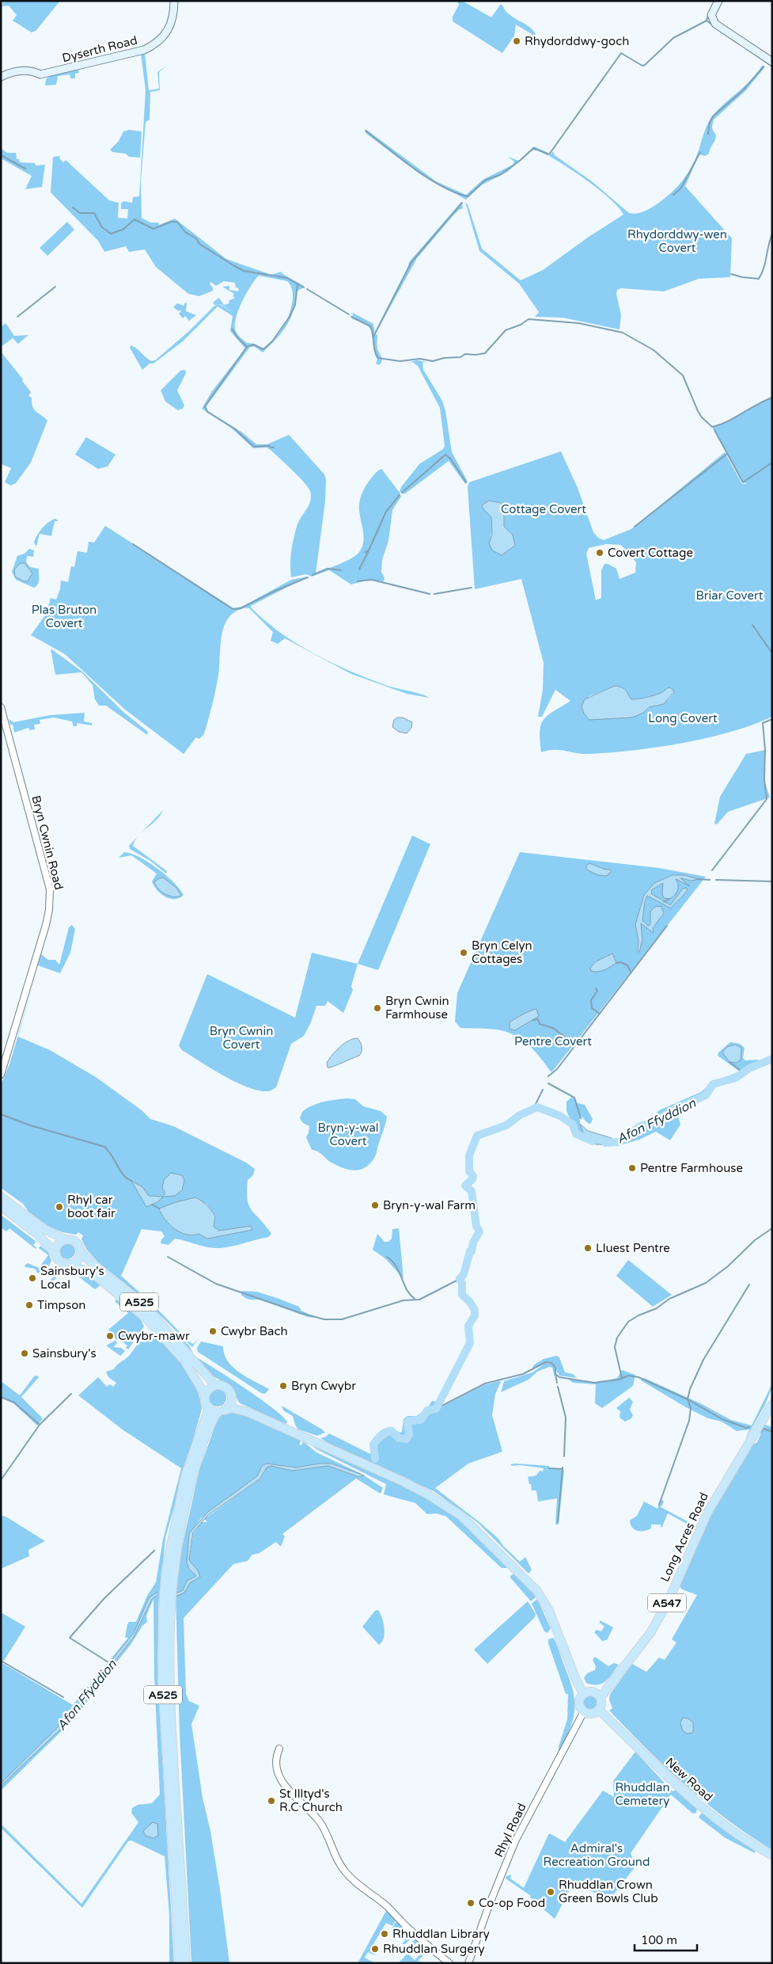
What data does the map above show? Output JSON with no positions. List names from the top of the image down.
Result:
{
  "streets": {
    "main road": [
      "Dyserth Road",
      "A525",
      "Long Acres Road",
      "A547",
      "New Road"
    ],
    "street": ["Bryn Cwnin Road", "Rhyl Road"]
  },
  "crossings": [
    ["Long Acres Road", "New Road"],
    ["Long Acres Road", "Rhyl Road"],
    ["New Road", "Rhyl Road"]
  ],
  "water": ["Afon Ffyddion"],
  "parks": [
    "Rhydorddwy-wen Covert",
    "Cottage Covert",
    "Briar Covert",
    "Plas Bruton Covert",
    "Long Covert",
    "Bryn Cwnin Covert",
    "Pentre Covert",
    "Bryn-y-wal Covert",
    "Rhuddlan Cemetery",
    "Admiral's Recreation Ground"
  ],
  "places": [
    "Rhydorddwy-goch",
    "Covert Cottage",
    "Bryn Celyn Cottages",
    "Bryn Cwnin Farmhouse",
    "Pentre Farmhouse",
    "Bryn-y-wal Farm",
    "Rhyl car boot fair",
    "Lluest Pentre",
    "Sainsbury's Local",
    "Timpson",
    "Cwybr Bach",
    "Cwybr-mawr",
    "Sainsbury's",
    "Bryn Cwybr",
    "St Illtyd's R.C Church",
    "Rhuddlan Crown Green Bowls Club",
    "Co-op Food",
    "Rhuddlan Library",
    "Rhuddlan Surgery"
  ],
  "scale_bar": "100 m"
}
